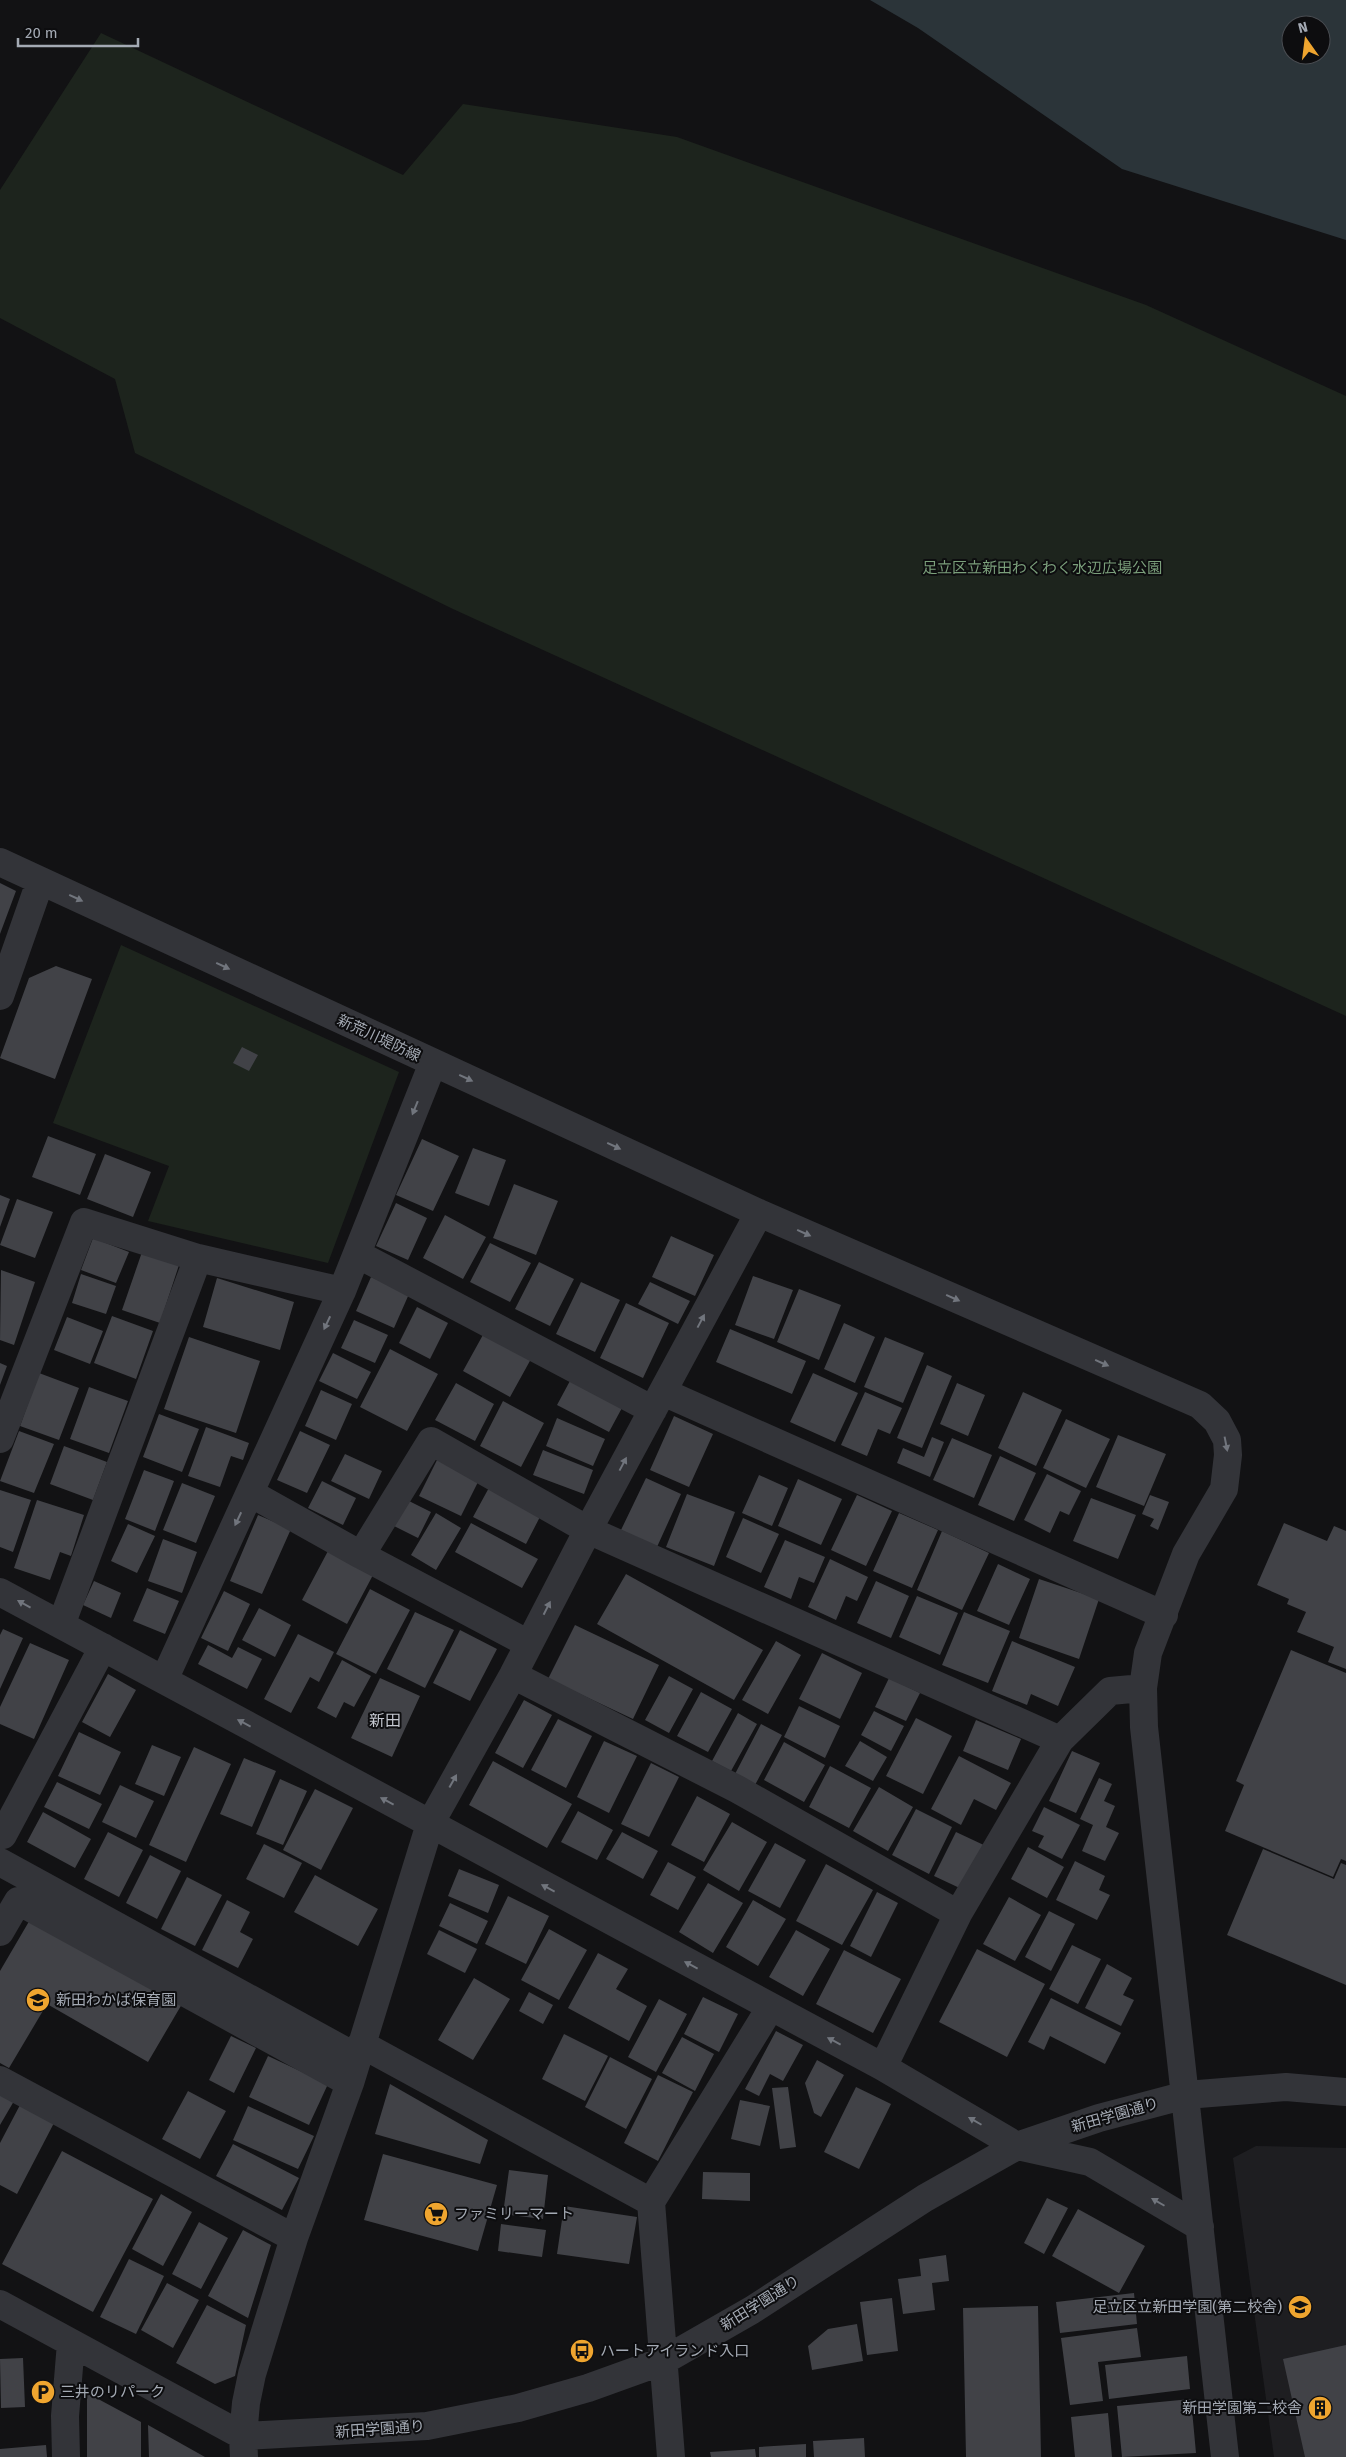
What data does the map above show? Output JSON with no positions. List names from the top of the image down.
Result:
{
  "streets": {
    "street": ["新荒川堤防線", "新田学園通り"]
  },
  "districts": ["新田"],
  "parks": ["足立区立新田わくわく水辺広場公園"],
  "places": {
    "school or university": ["新田わかば保育園", "足立区立新田学園(第二校舎)"],
    "supermarket": ["ファミリーマート"],
    "bus stop": ["ハートアイランド入口"],
    "parking": ["三井のリパーク"],
    "building": ["新田学園第二校舎"]
  },
  "scale_bar": "20 m",
  "north": "top"
}
